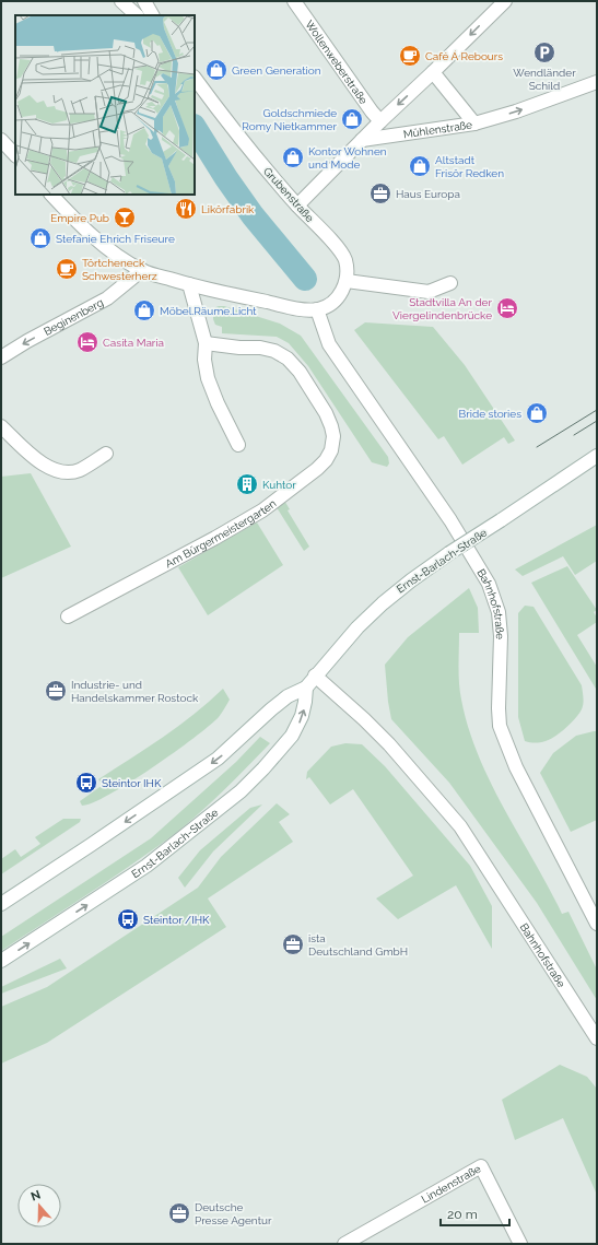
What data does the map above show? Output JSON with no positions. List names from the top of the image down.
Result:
{
  "streets": {
    "street": [
      "Wollenweberstraße",
      "Mühlenstraße",
      "Grubenstraße",
      "Beginenberg",
      "Am Bürgermeistergarten",
      "Ernst-Barlach-Straße",
      "Bahnhofstraße",
      "Lindenstraße"
    ]
  },
  "crossings": [
    ["Ernst-Barlach-Straße", "Bahnhofstraße"]
  ],
  "one_way": ["Beginenberg"],
  "places": {
    "parking": ["Wendländer Schild"],
    "cafe": ["Café Á Rebours", "Törtcheneck Schwesterherz"],
    "shop": [
      "Green Generation",
      "Goldschmiede Romy Nietkammer",
      "Kontor Wohnen und Mode",
      "Altstadt Frisör Redken",
      "Stefanie Ehrich Friseure",
      "Möbel.Räume.Licht",
      "Bride stories"
    ],
    "office": [
      "Haus Europa",
      "Industrie- und Handelskammer Rostock",
      "ista Deutschland GmbH",
      "Deutsche Presse Agentur"
    ],
    "restaurant": ["Likörfabrik"],
    "bar": ["Empire Pub"],
    "hotel": ["Stadtvilla An der Viergelindenbrücke", "Casita Maria"],
    "building": ["Kuhtor"],
    "bus stop": ["Steintor IHK", "Steintor /IHK"]
  },
  "scale_bar": "20 m",
  "north": "top"
}
